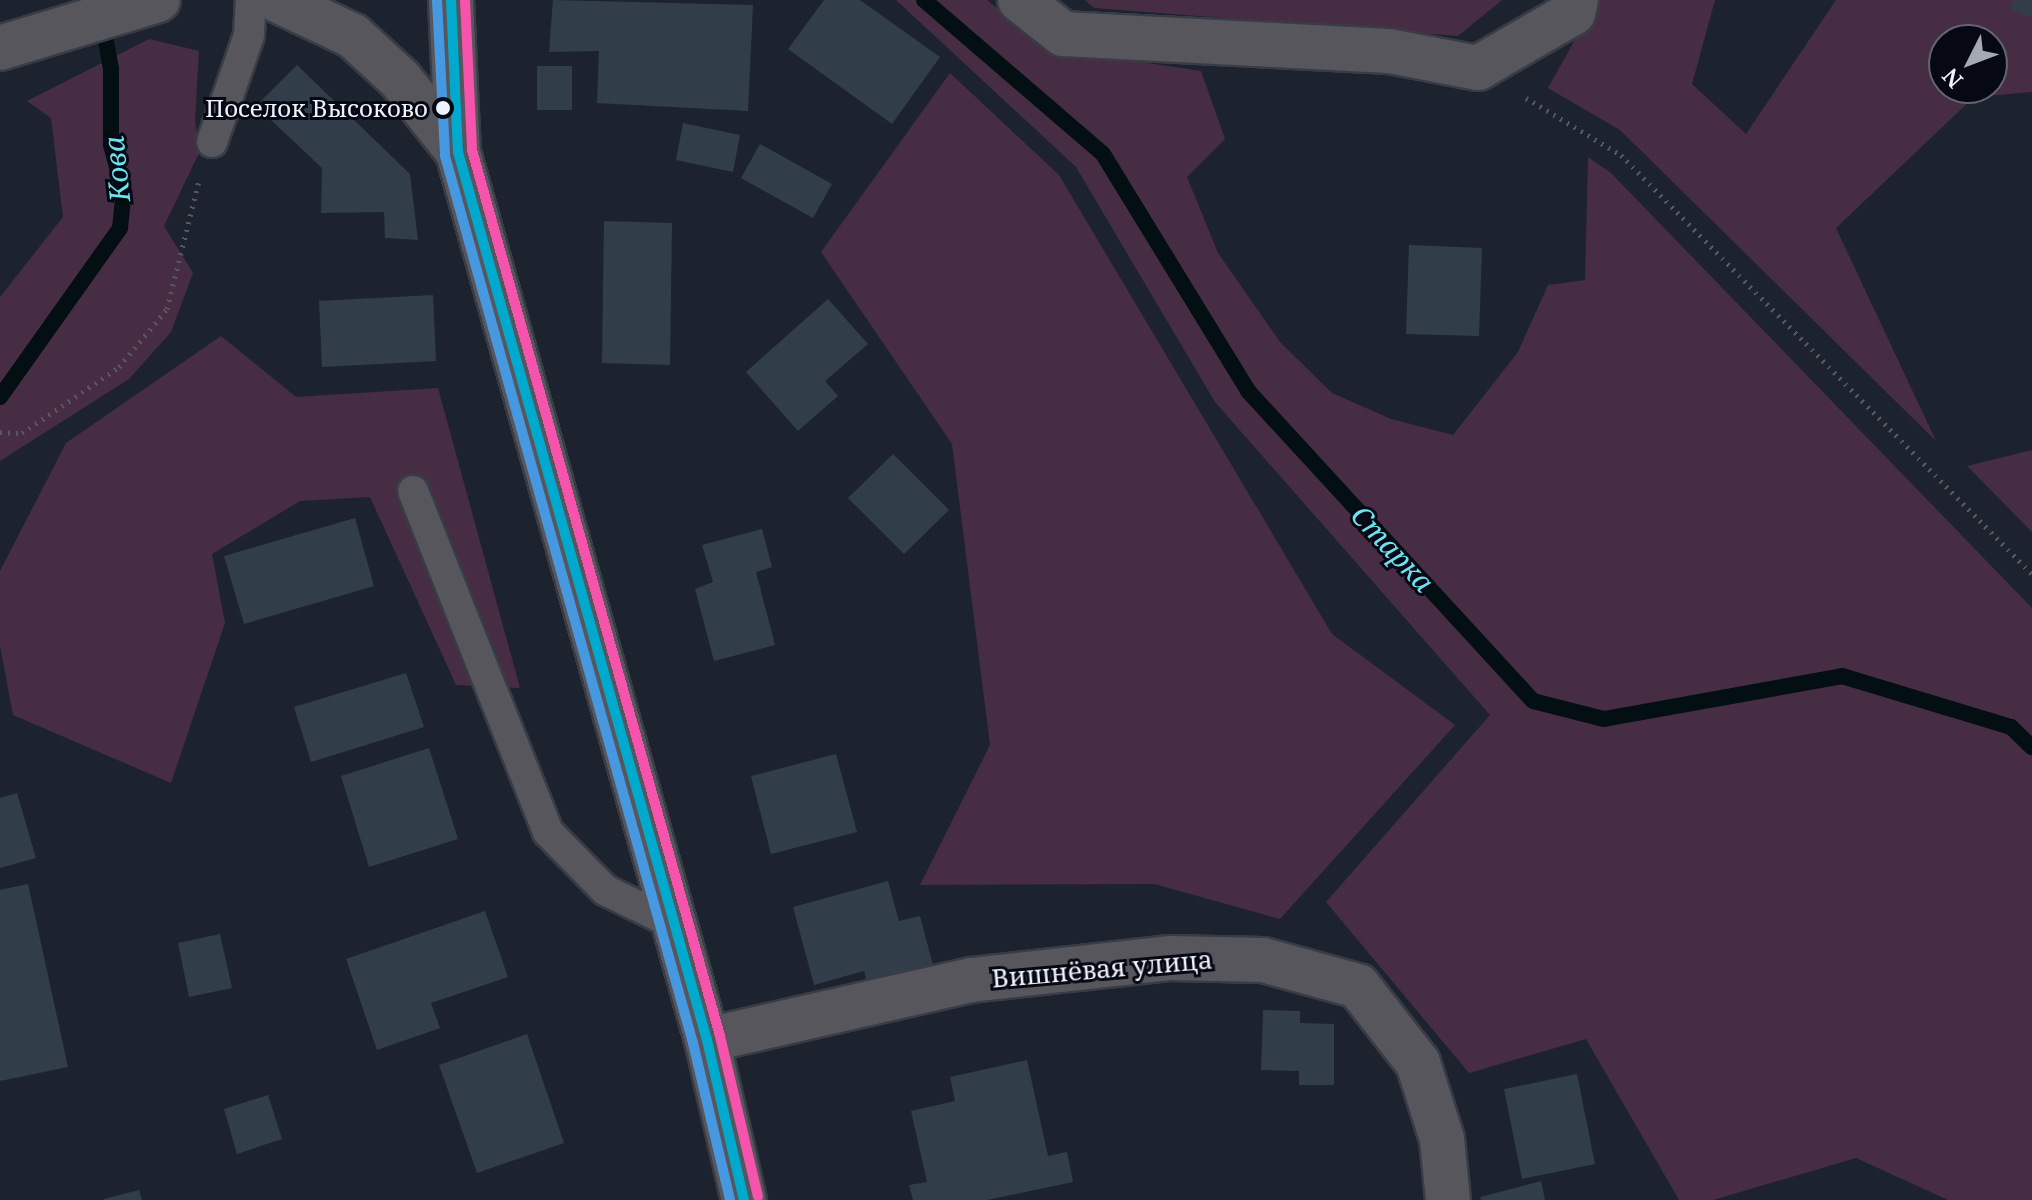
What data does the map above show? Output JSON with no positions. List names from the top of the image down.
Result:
{
  "streets": {
    "street": ["Вишнёвая улица"]
  },
  "water": ["Кова", "Старка"],
  "places": ["Поселок Высоково"],
  "north": "bottom left"
}
